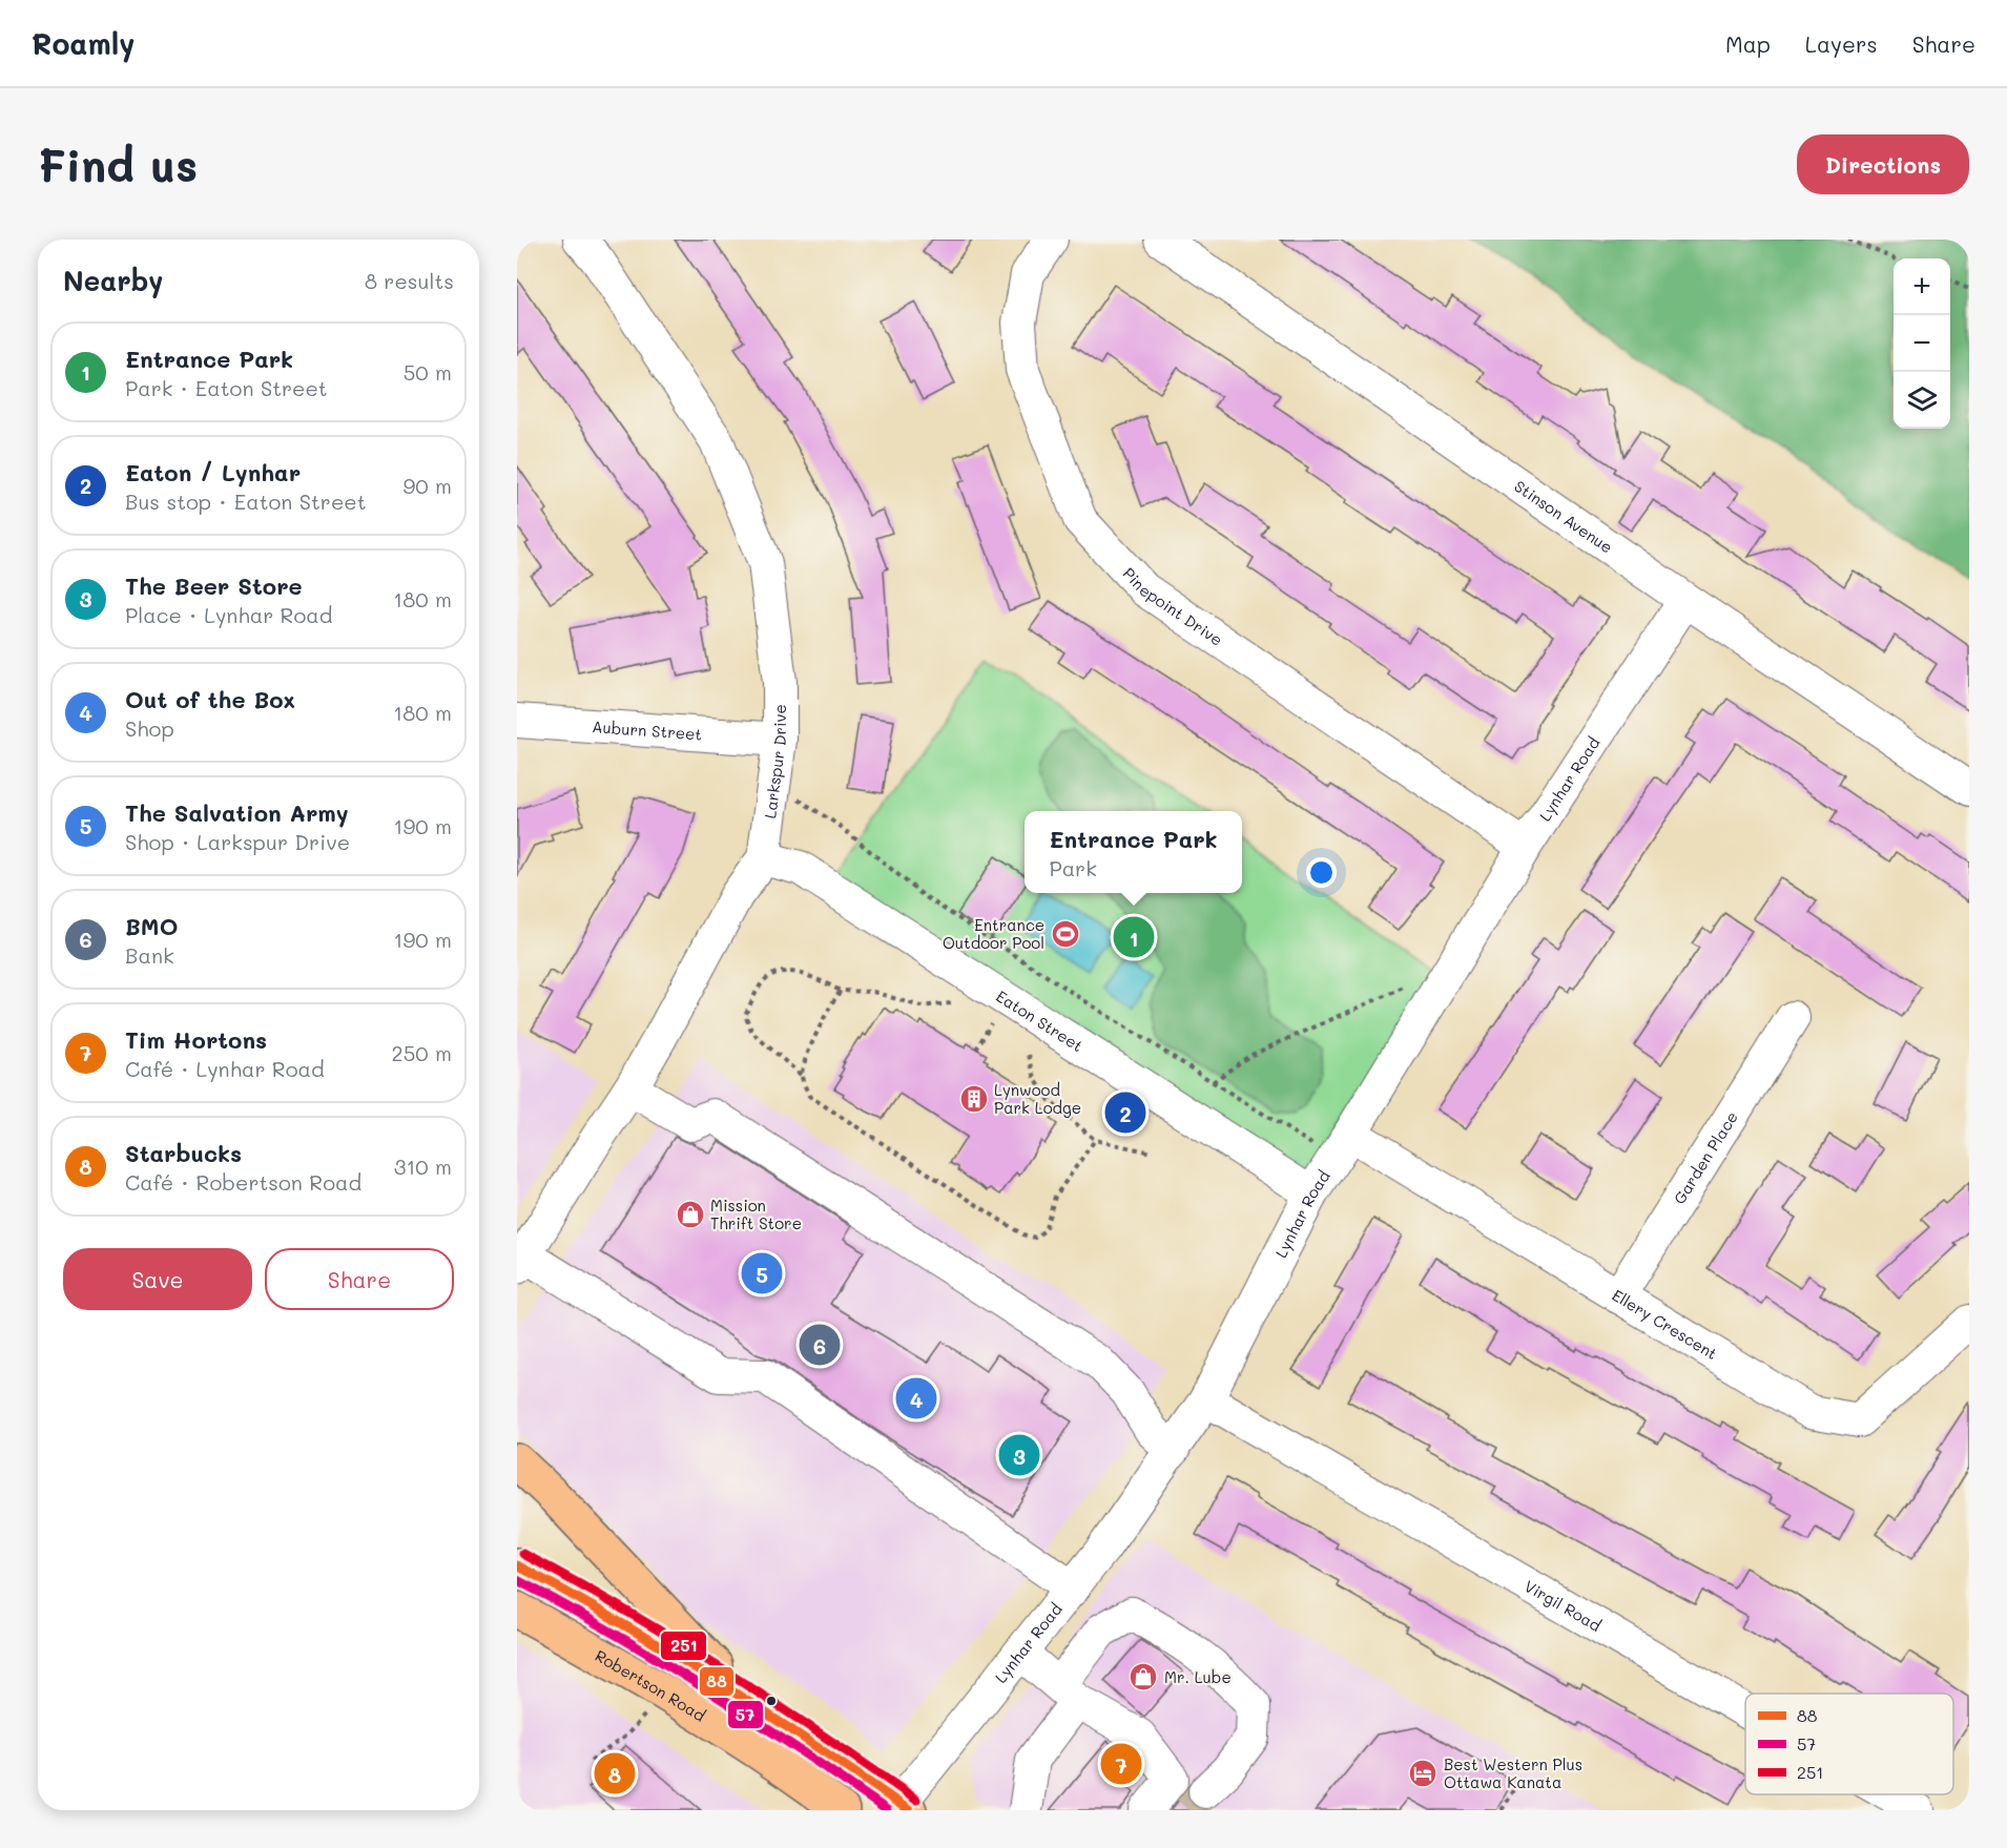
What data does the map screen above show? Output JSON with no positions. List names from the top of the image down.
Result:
{
  "streets": {
    "main road": ["Robertson Road"],
    "street": [
      "Stinson Avenue",
      "Pinepoint Drive",
      "Auburn Street",
      "Larkspur Drive",
      "Lynhar Road",
      "Eaton Street",
      "Garden Place",
      "Ellery Crescent",
      "Virgil Road"
    ]
  },
  "crossings": [
    ["Stinson Avenue", "Lynhar Road"],
    ["Pinepoint Drive", "Lynhar Road"],
    ["Auburn Street", "Larkspur Drive"],
    ["Larkspur Drive", "Eaton Street"],
    ["Lynhar Road", "Eaton Street"],
    ["Lynhar Road", "Ellery Crescent"],
    ["Lynhar Road", "Virgil Road"],
    ["Garden Place", "Ellery Crescent"]
  ],
  "places": {
    "sports": ["Entrance Outdoor Pool"],
    "building": ["Lynwood Park Lodge"],
    "shop": ["Mission Thrift Store", "Mr. Lube"],
    "hotel": ["Best Western Plus Ottawa Kanata"]
  },
  "lines": ["transit line 251", "transit line 88", "transit line 57"],
  "legend": ["88", "57", "251"],
  "page": {
    "header": "Roamly",
    "nav": ["Map", "Layers", "Share"],
    "buttons": [
      "Directions",
      ["Save", "Share"]
    ],
    "title": "Find us",
    "heading": ["Nearby", "8 results"],
    "map_buttons": ["+", "−"],
    "list": [
      {
        "mark": "1",
        "name": "Entrance Park",
        "note": "Park · Eaton Street",
        "value": "50 m"
      },
      {
        "mark": "2",
        "name": "Eaton / Lynhar",
        "note": "Bus stop · Eaton Street",
        "value": "90 m"
      },
      {
        "mark": "3",
        "name": "The Beer Store",
        "note": "Place · Lynhar Road",
        "value": "180 m"
      },
      {
        "mark": "4",
        "name": "Out of the Box",
        "note": "Shop",
        "value": "180 m"
      },
      {
        "mark": "5",
        "name": "The Salvation Army",
        "note": "Shop · Larkspur Drive",
        "value": "190 m"
      },
      {
        "mark": "6",
        "name": "BMO",
        "note": "Bank",
        "value": "190 m"
      },
      {
        "mark": "7",
        "name": "Tim Hortons",
        "note": "Café · Lynhar Road",
        "value": "250 m"
      },
      {
        "mark": "8",
        "name": "Starbucks",
        "note": "Café · Robertson Road",
        "value": "310 m"
      }
    ],
    "popup": ["Entrance Park", "Park"],
    "pins": [
      "1",
      "2",
      "5",
      "6",
      "4",
      "3",
      "7",
      "8"
    ]
  }
}
